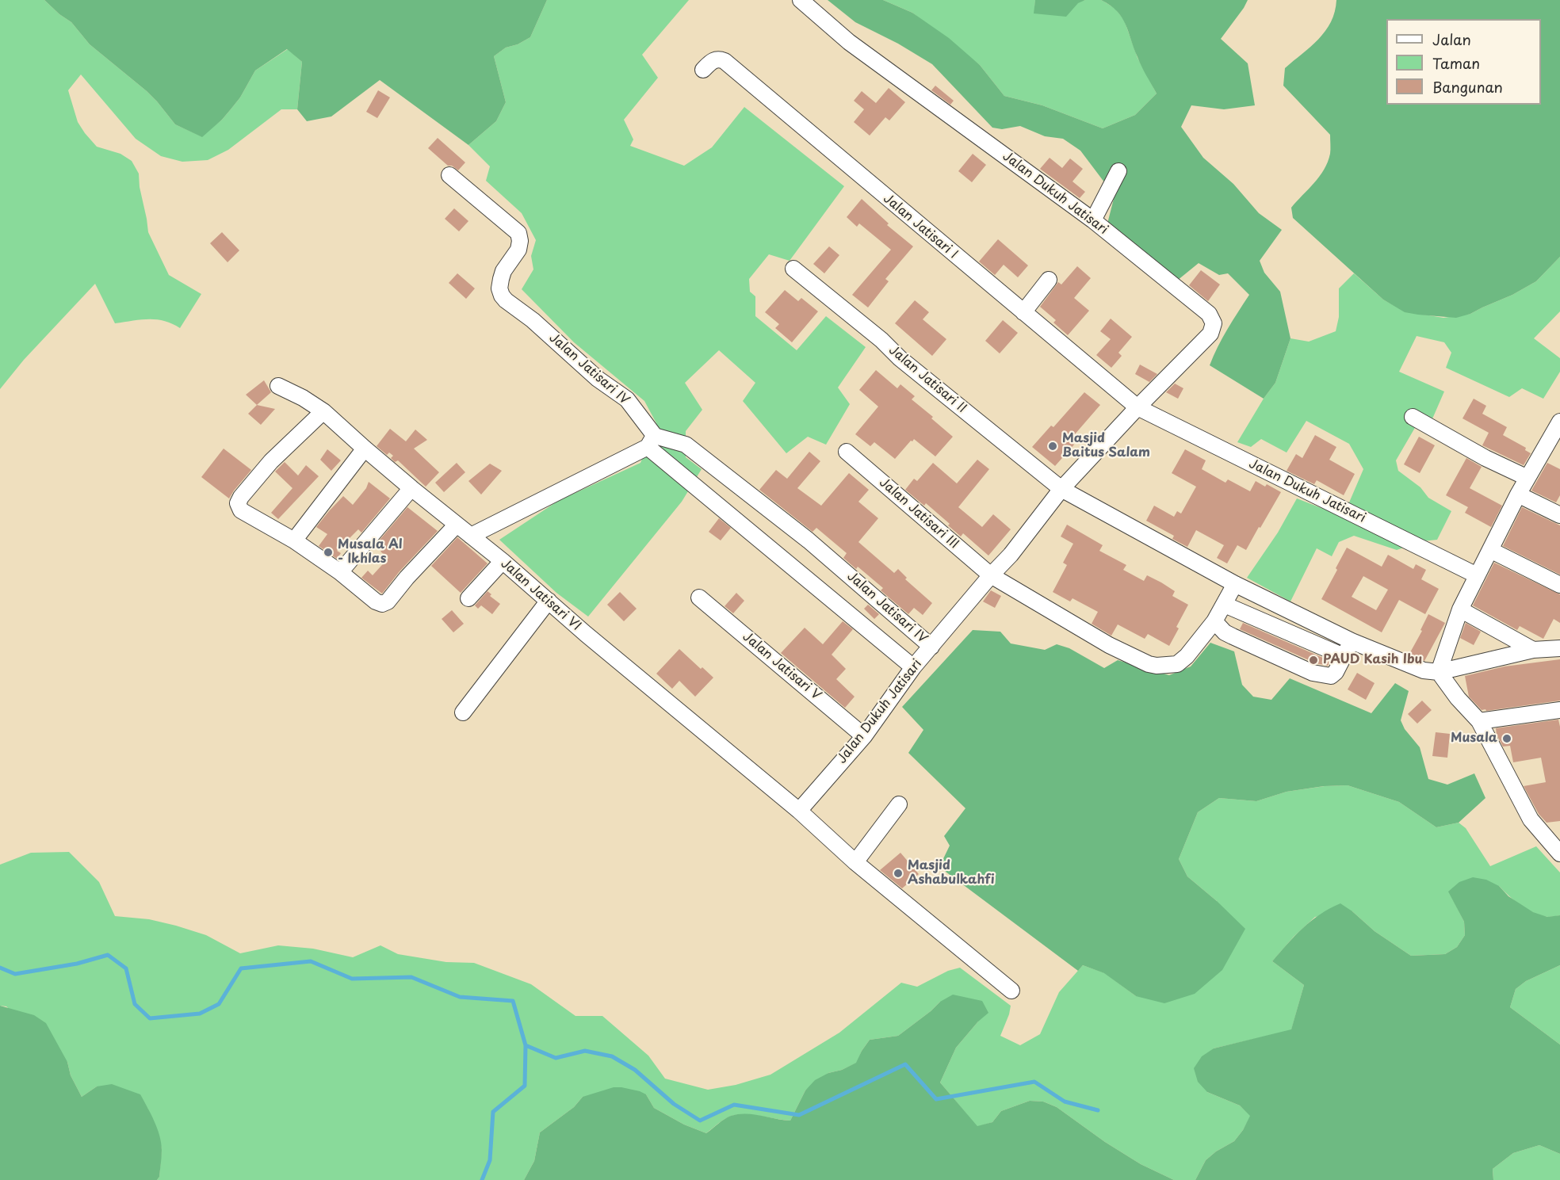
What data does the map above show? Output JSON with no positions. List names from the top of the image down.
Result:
{
  "streets": {
    "street": [
      "Jalan Dukuh Jatisari",
      "Jalan Jatisari I",
      "Jalan Jatisari IV",
      "Jalan Jatisari II",
      "Jalan Jatisari III",
      "Jalan Jatisari VI",
      "Jalan Jatisari V"
    ]
  },
  "crossings": [
    ["Jalan Dukuh Jatisari", "Jalan Jatisari I"],
    ["Jalan Dukuh Jatisari", "Jalan Jatisari IV"],
    ["Jalan Dukuh Jatisari", "Jalan Jatisari II"],
    ["Jalan Dukuh Jatisari", "Jalan Jatisari III"],
    ["Jalan Dukuh Jatisari", "Jalan Jatisari VI"],
    ["Jalan Dukuh Jatisari", "Jalan Jatisari V"]
  ],
  "places": [
    "Masjid Baitus Salam",
    "Musala Al - Ikhlas",
    "PAUD Kasih Ibu",
    "Musala",
    "Masjid Ashabulkahfi"
  ],
  "legend": ["Jalan", "Taman", "Bangunan"]
}
